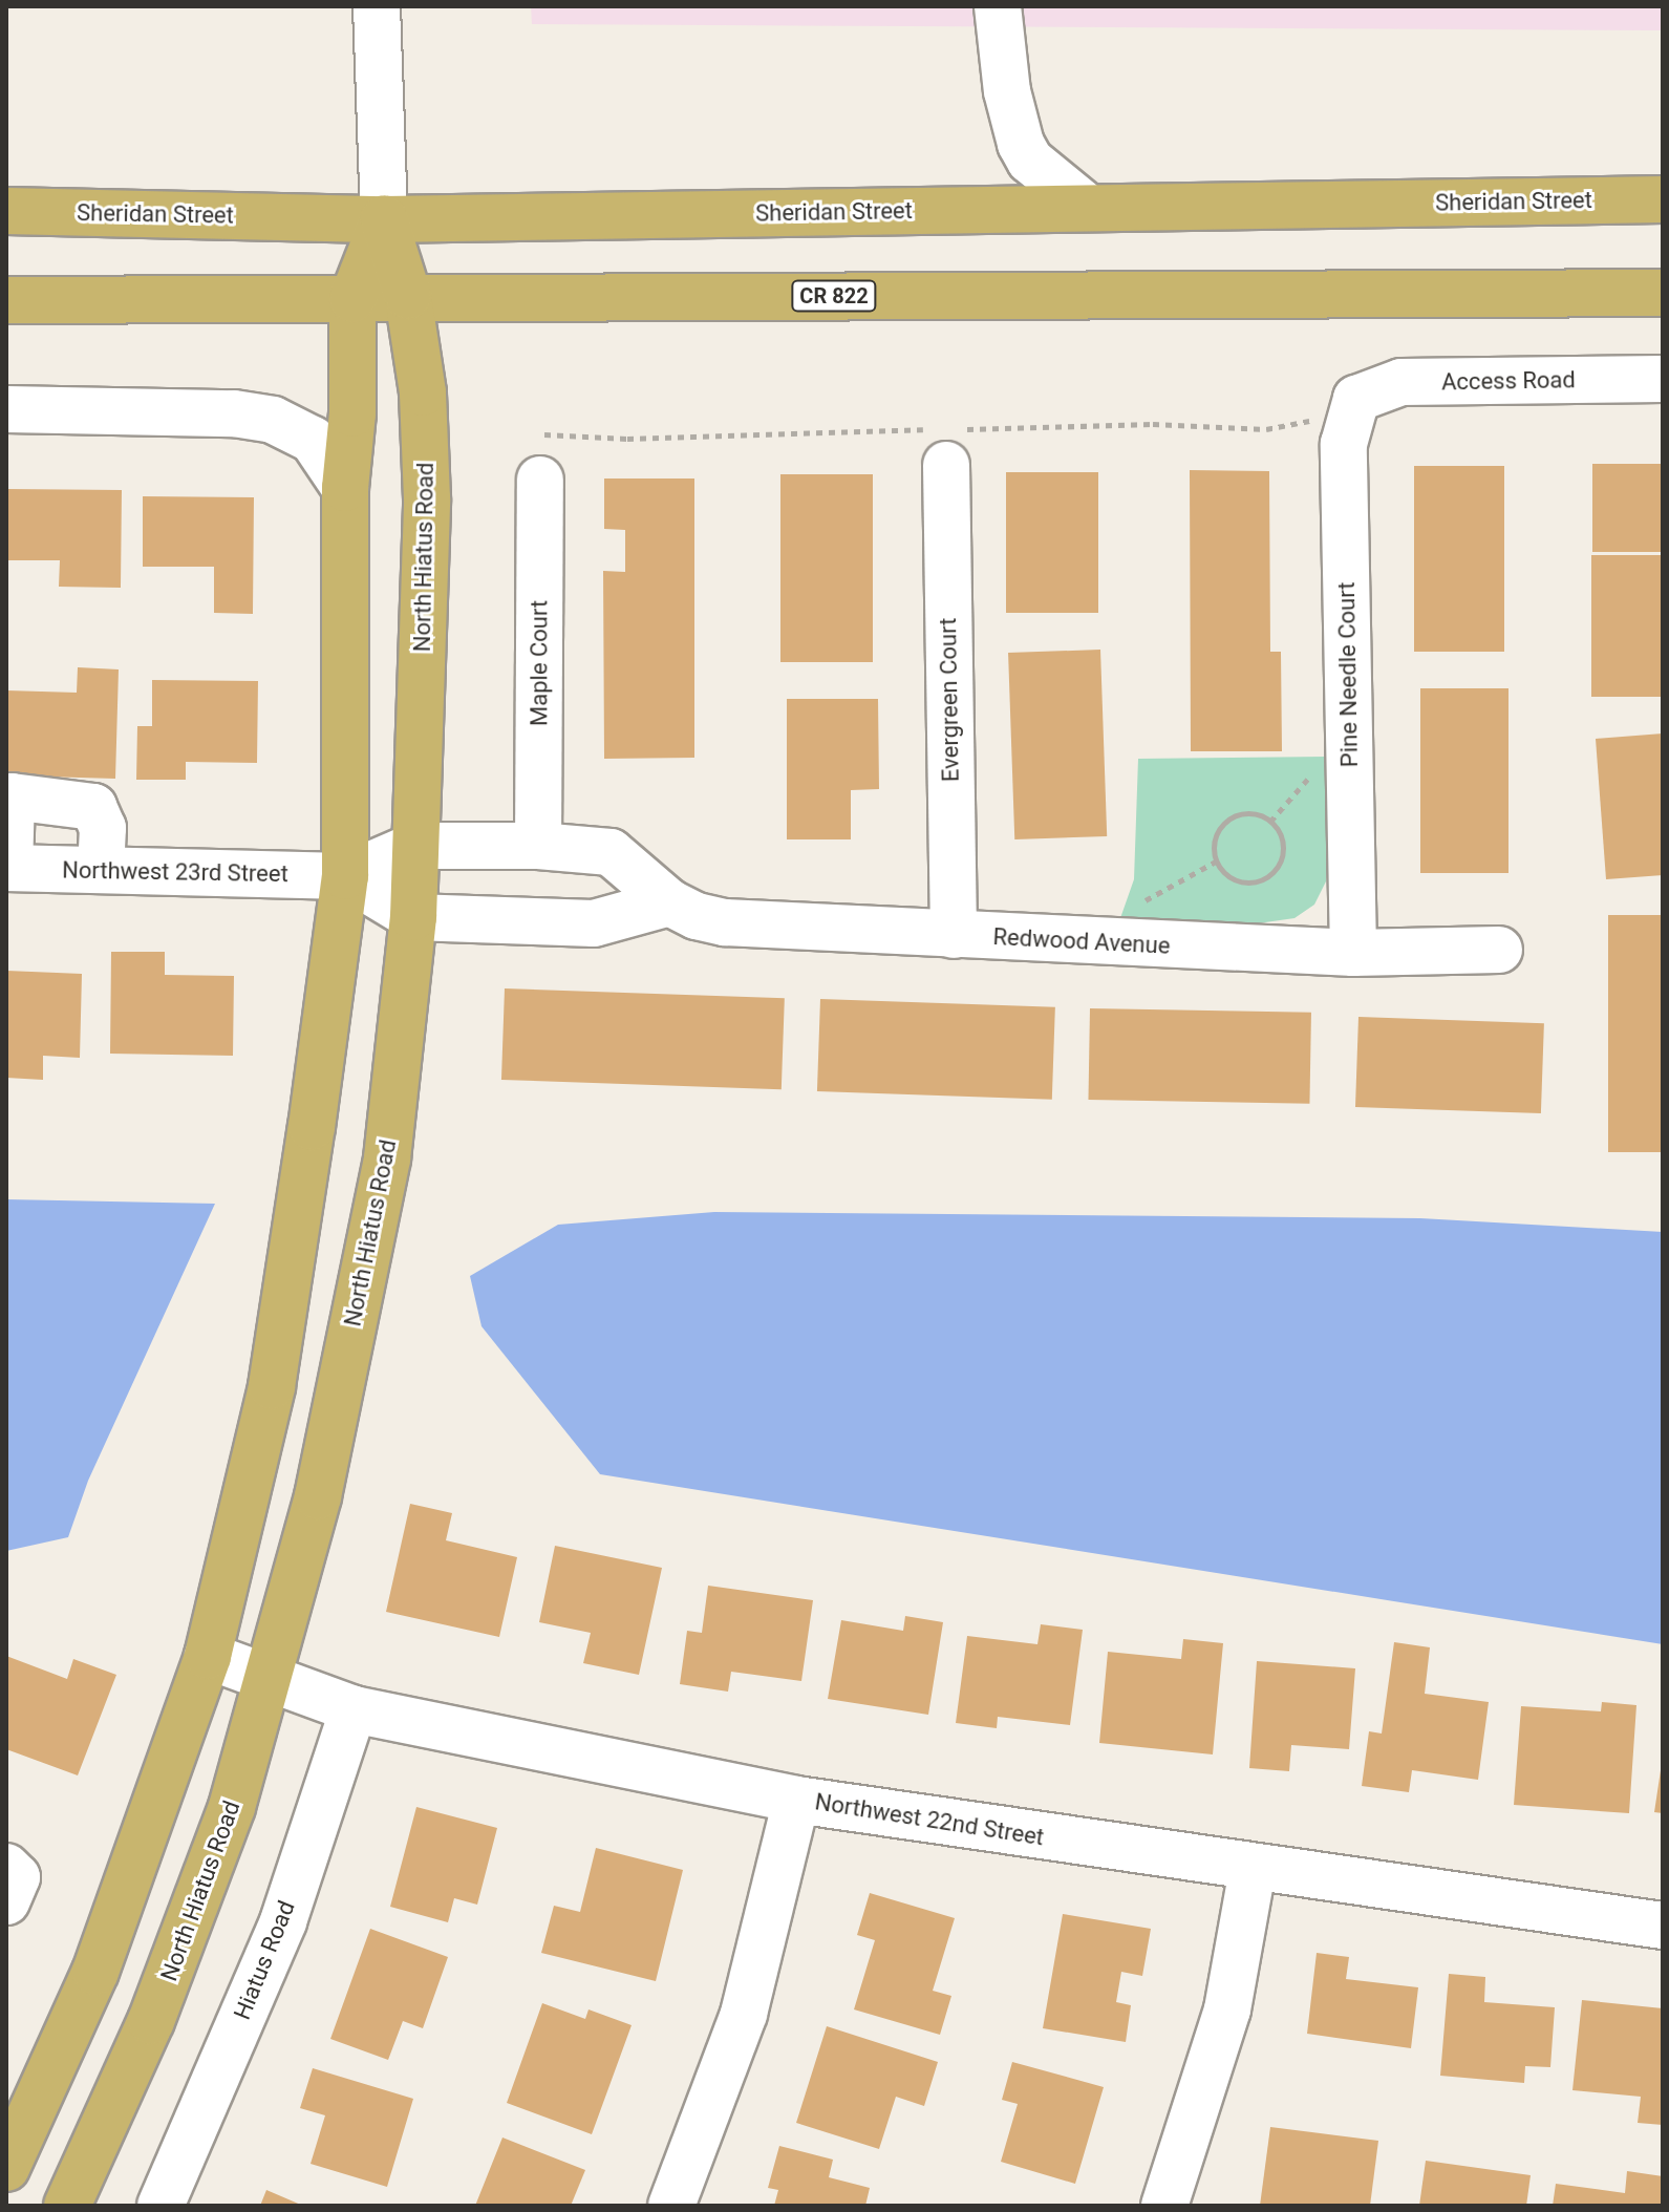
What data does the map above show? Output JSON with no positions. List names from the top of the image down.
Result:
{
  "streets": {
    "main road": ["Sheridan Street", "CR 822", "North Hiatus Road"],
    "street": [
      "Access Road",
      "Maple Court",
      "Pine Needle Court",
      "Evergreen Court",
      "Northwest 23rd Street",
      "Redwood Avenue",
      "Northwest 22nd Street",
      "Hiatus Road"
    ]
  },
  "crossings": [
    ["Sheridan Street", "North Hiatus Road"],
    ["CR 822", "North Hiatus Road"],
    ["Access Road", "Pine Needle Court"],
    ["North Hiatus Road", "Northwest 23rd Street"],
    ["North Hiatus Road", "Redwood Avenue"],
    ["North Hiatus Road", "Northwest 22nd Street"],
    ["Maple Court", "Redwood Avenue"],
    ["Pine Needle Court", "Redwood Avenue"],
    ["Evergreen Court", "Redwood Avenue"],
    ["Northwest 23rd Street", "Redwood Avenue"],
    ["Northwest 22nd Street", "Hiatus Road"]
  ]
}
